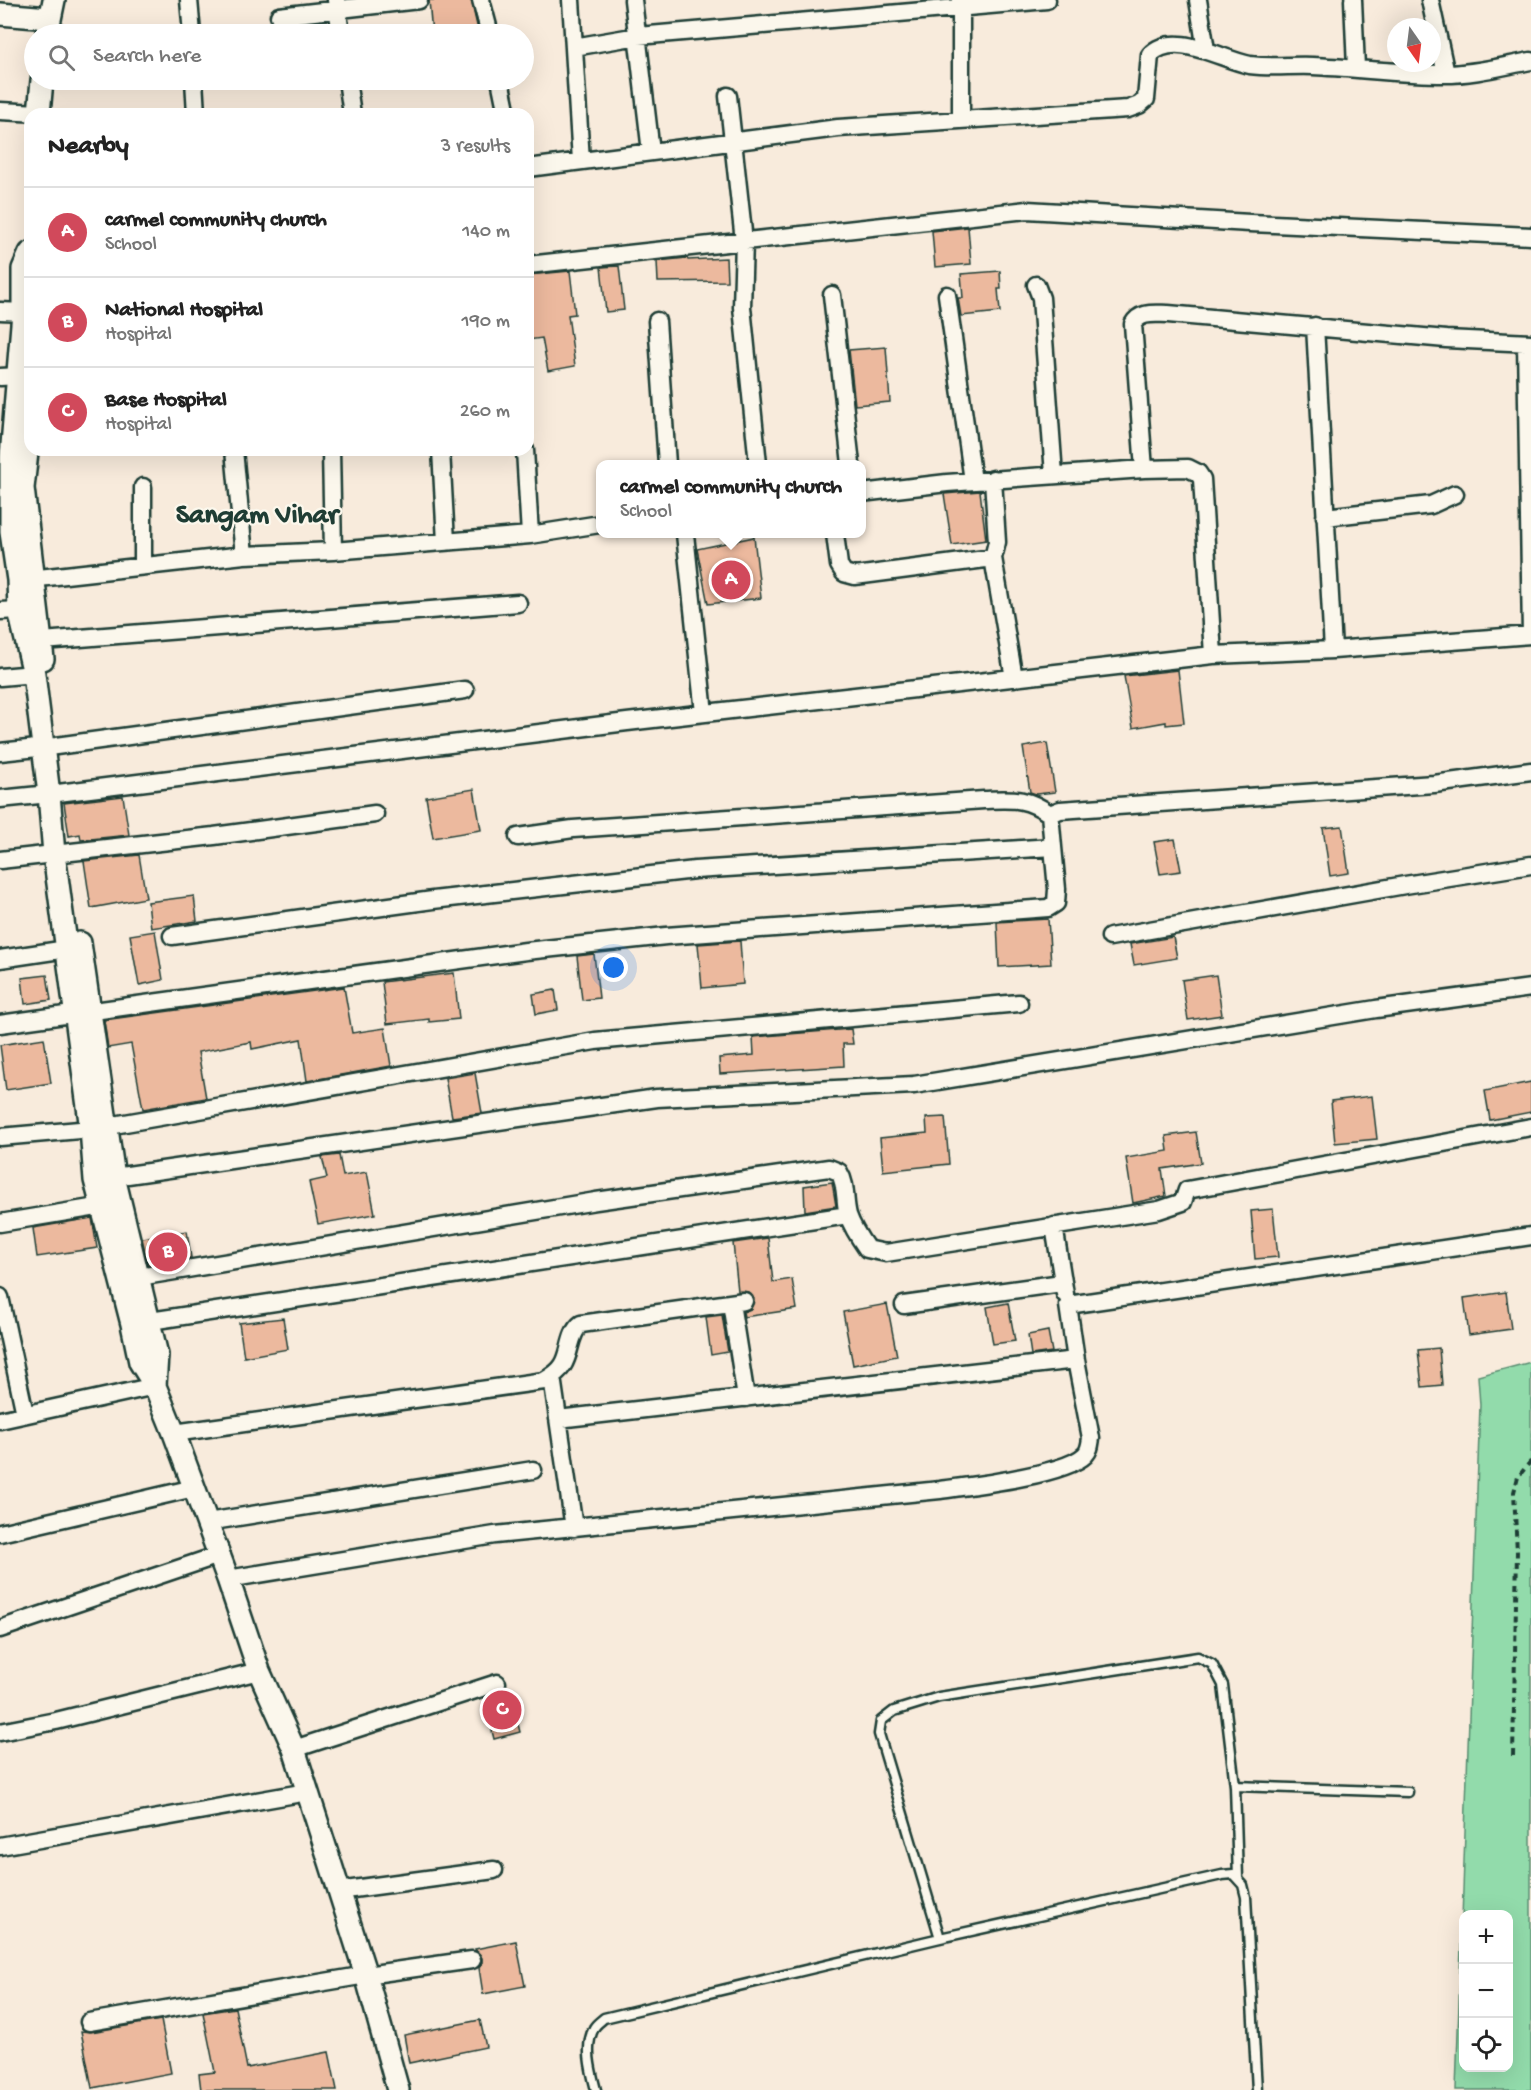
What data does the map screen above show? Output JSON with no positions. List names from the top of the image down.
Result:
{
  "districts": ["Sangam Vihar"],
  "north": "bottom",
  "page": {
    "search": "Search here",
    "heading": ["Nearby", "3 results"],
    "list": [
      {
        "mark": "A",
        "name": "carmel community church",
        "note": "School",
        "value": "140 m"
      },
      {
        "mark": "B",
        "name": "National Hospital",
        "note": "Hospital",
        "value": "190 m"
      },
      {
        "mark": "C",
        "name": "Base Hospital",
        "note": "Hospital",
        "value": "260 m"
      }
    ],
    "popup": ["carmel community church", "School"],
    "pins": ["A", "B", "C"],
    "map_buttons": ["+", "−"]
  }
}
